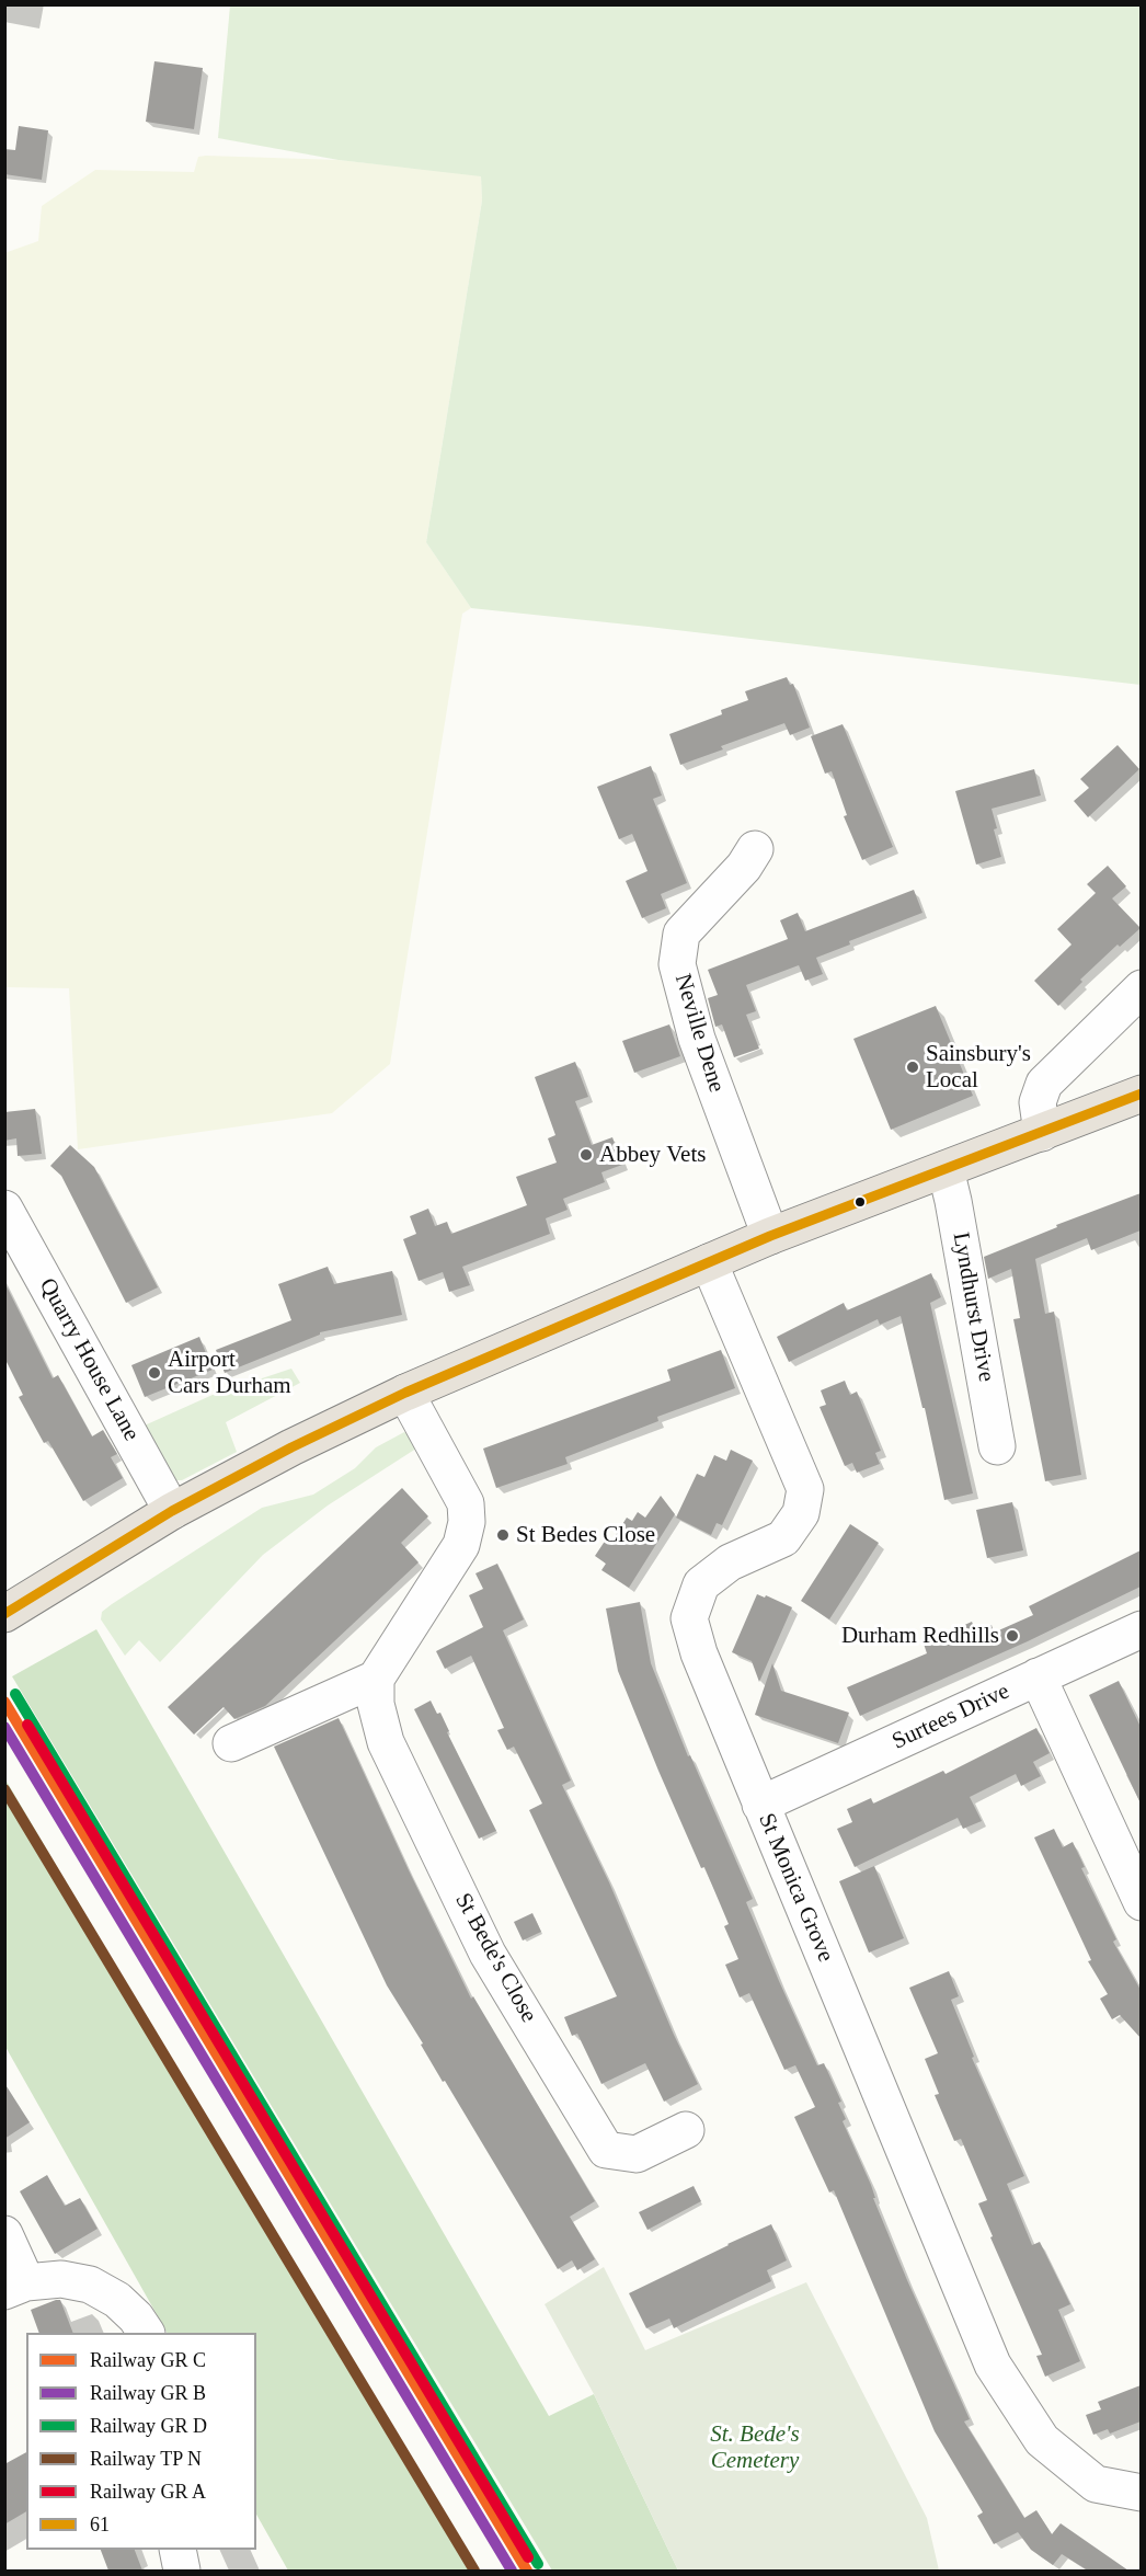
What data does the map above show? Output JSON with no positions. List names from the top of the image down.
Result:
{
  "streets": {
    "street": [
      "Neville Dene",
      "Lyndhurst Drive",
      "Quarry House Lane",
      "Surtees Drive",
      "St Monica Grove",
      "St Bede's Close"
    ]
  },
  "crossings": [
    ["Surtees Drive", "St Monica Grove"]
  ],
  "parks": ["St. Bede's Cemetery"],
  "places": [
    "Sainsbury's Local",
    "Abbey Vets",
    "Airport Cars Durham",
    "St Bedes Close",
    "Durham Redhills"
  ],
  "lines": ["transit line 61"],
  "legend": [
    "Railway GR C",
    "Railway GR B",
    "Railway GR D",
    "Railway TP N",
    "Railway GR A",
    "61"
  ]
}
